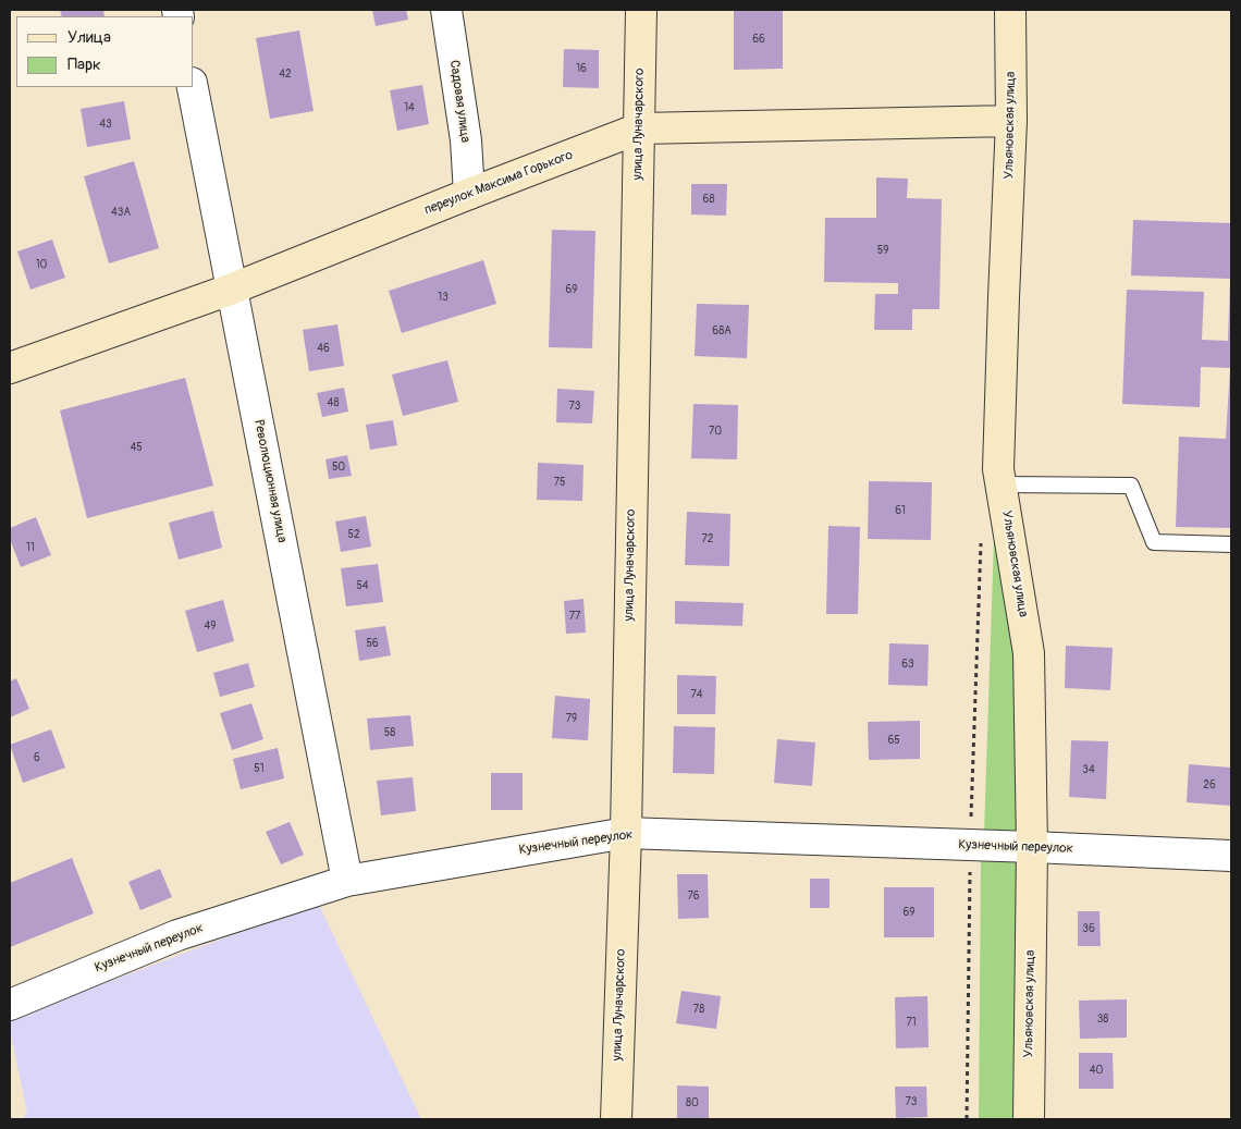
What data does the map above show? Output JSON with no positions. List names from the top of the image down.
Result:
{
  "streets": {
    "street": [
      "Садовая улица",
      "улица Луначарского",
      "Ульяновская улица",
      "переулок Максима Горького",
      "Революционная улица",
      "Кузнечный переулок"
    ]
  },
  "crossings": [
    ["Садовая улица", "переулок Максима Горького"],
    ["улица Луначарского", "переулок Максима Горького"],
    ["улица Луначарского", "Кузнечный переулок"],
    ["Ульяновская улица", "переулок Максима Горького"],
    ["Ульяновская улица", "Кузнечный переулок"],
    ["переулок Максима Горького", "Революционная улица"],
    ["Революционная улица", "Кузнечный переулок"]
  ],
  "house_numbers": [
    "66",
    "16",
    "42",
    "14",
    "43",
    "68",
    "43А",
    "59",
    "10",
    "69",
    "13",
    "68А",
    "46",
    "48",
    "73",
    "70",
    "45",
    "50",
    "75",
    "61",
    "52",
    "72",
    "11",
    "54",
    "77",
    "49",
    "56",
    "63",
    "74",
    "79",
    "58",
    "65",
    "6",
    "51",
    "34",
    "26",
    "76",
    "69",
    "36",
    "78",
    "38",
    "71",
    "40",
    "73",
    "80"
  ],
  "legend": ["Улица", "Парк"]
}
